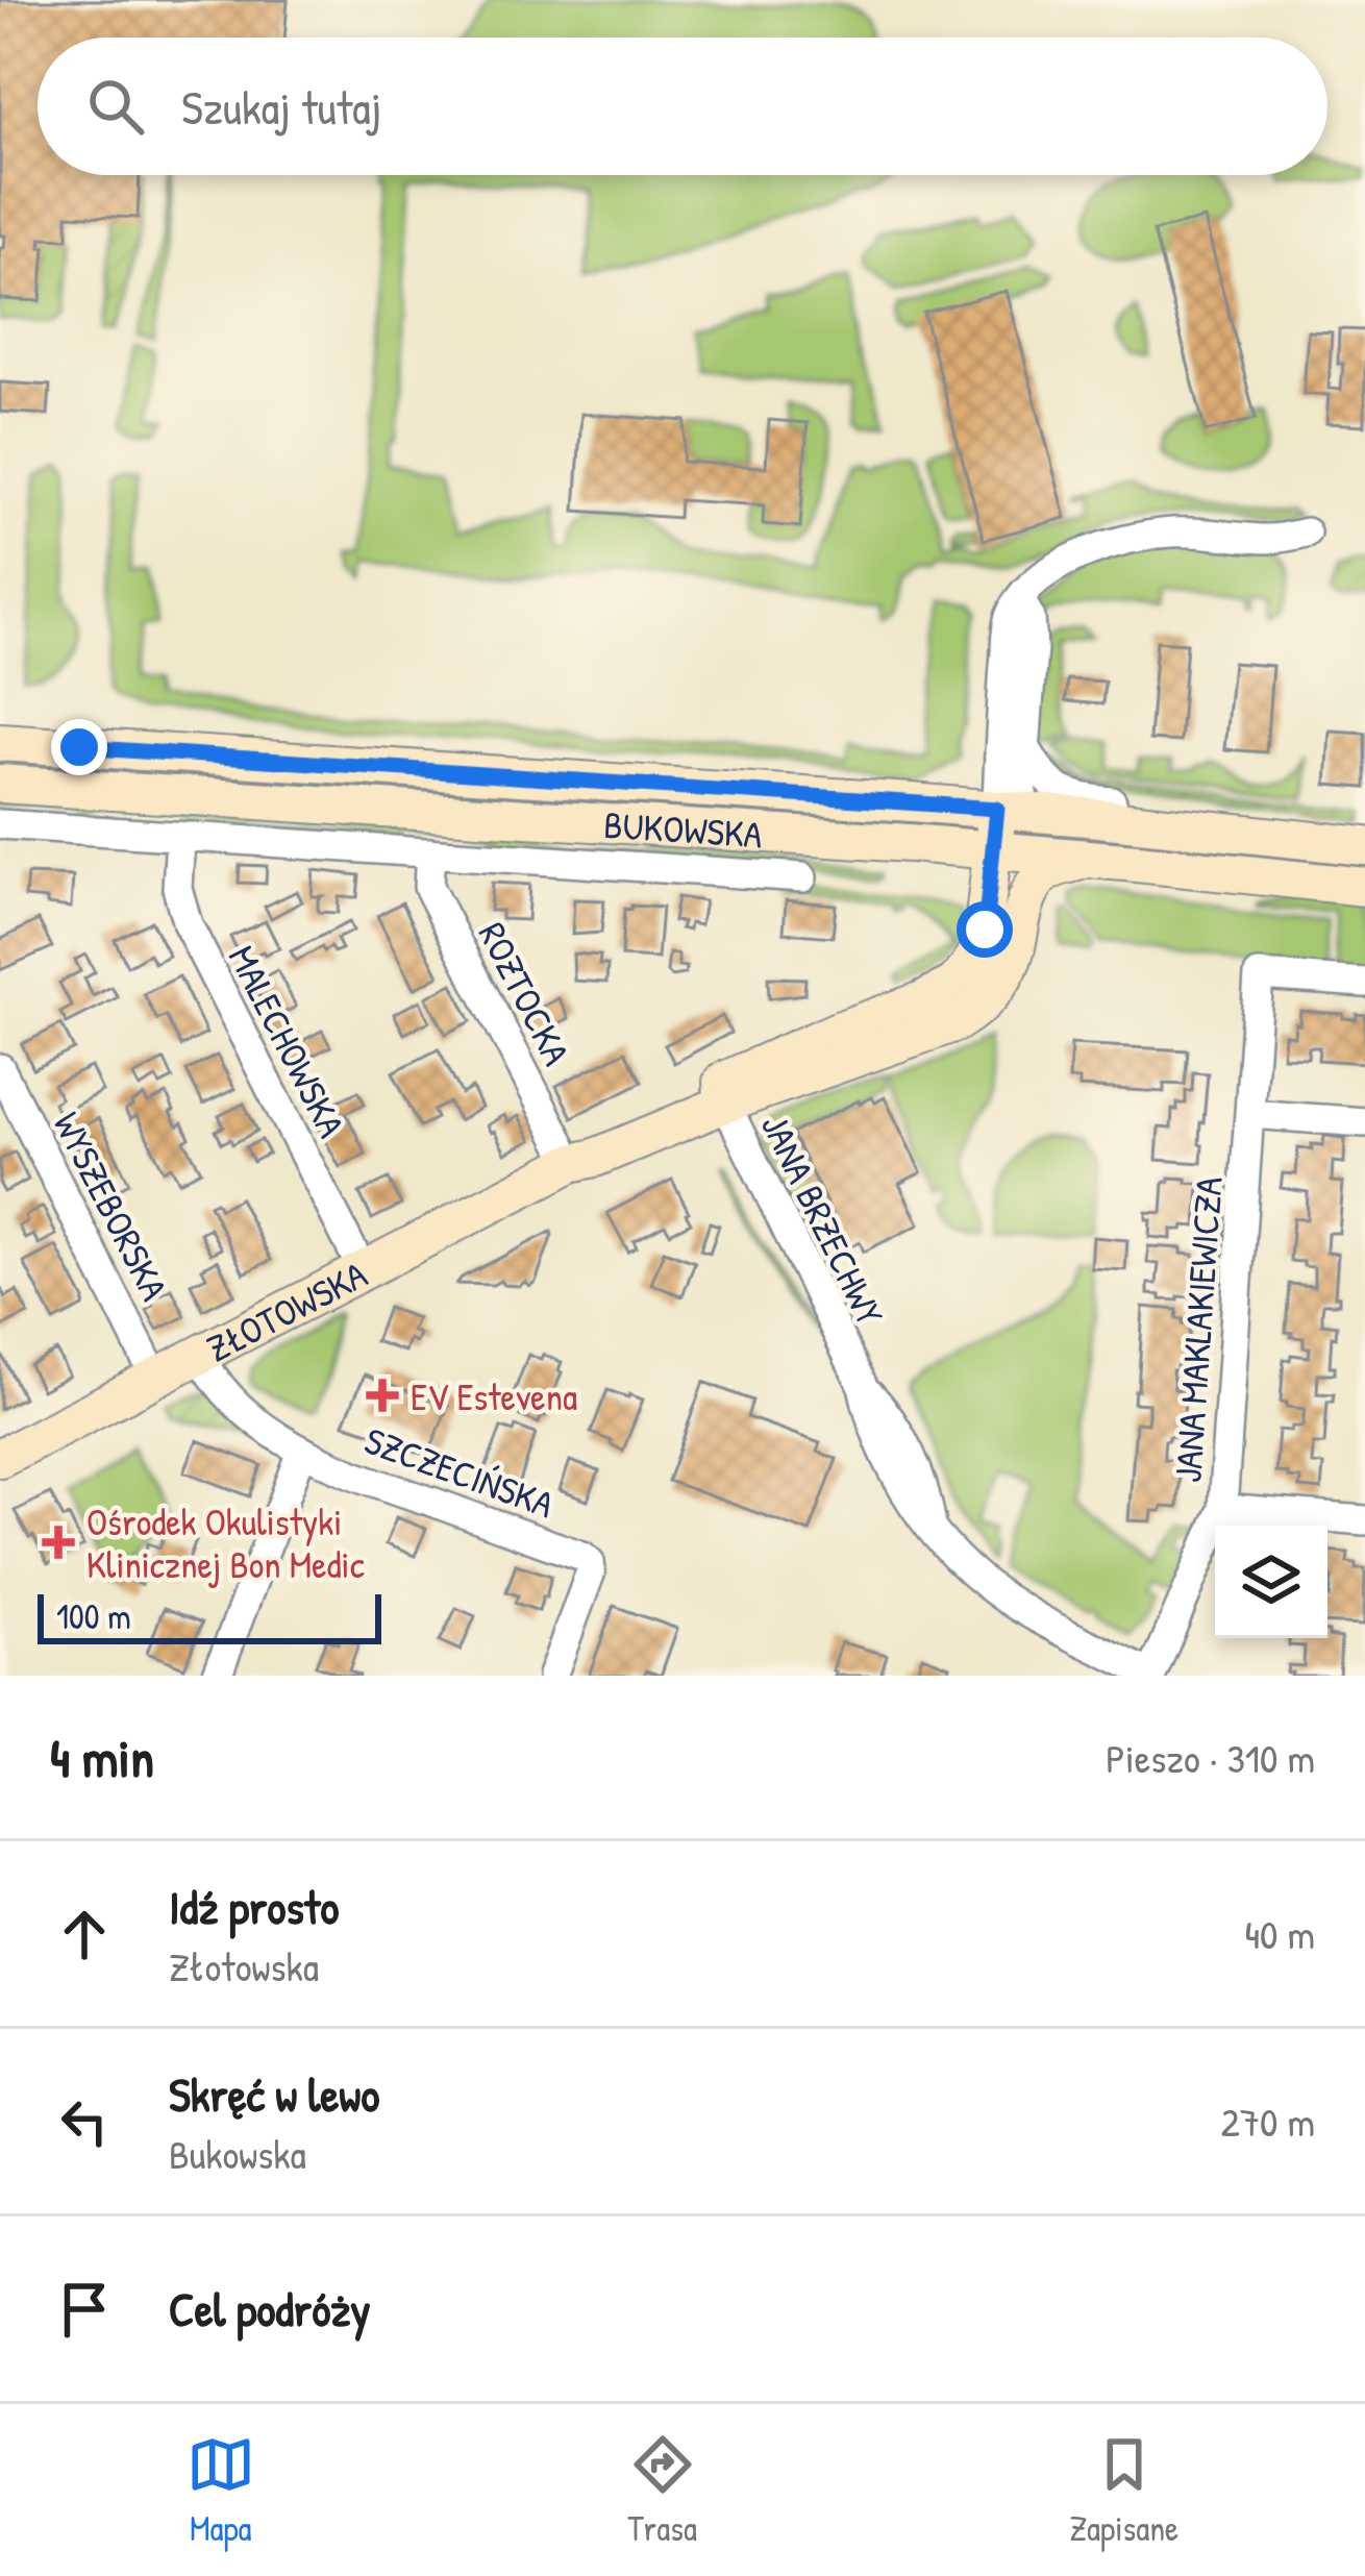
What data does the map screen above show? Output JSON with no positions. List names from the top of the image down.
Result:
{
  "streets": {
    "main road": ["BUKOWSKA", "ZŁOTOWSKA"],
    "street": [
      "ROZTOCKA",
      "MALECHOWSKA",
      "WYSZEBORSKA",
      "JANA BRZECHWY",
      "JANA MAKLAKIEWICZA",
      "SZCZECIŃSKA"
    ]
  },
  "crossings": [
    ["BUKOWSKA", "ROZTOCKA"],
    ["BUKOWSKA", "MALECHOWSKA"],
    ["BUKOWSKA", "ZŁOTOWSKA"],
    ["ROZTOCKA", "ZŁOTOWSKA"],
    ["MALECHOWSKA", "ZŁOTOWSKA"],
    ["WYSZEBORSKA", "ZŁOTOWSKA"],
    ["JANA BRZECHWY", "ZŁOTOWSKA"],
    ["JANA BRZECHWY", "JANA MAKLAKIEWICZA"],
    ["ZŁOTOWSKA", "SZCZECIŃSKA"]
  ],
  "places": {
    "health": ["EV Estevena", "Ośrodek Okulistyki Klinicznej Bon Medic"]
  },
  "scale_bar": "100 m",
  "page": {
    "search": "Szukaj tutaj",
    "scale": "100 m",
    "heading": ["4 min", "Pieszo · 310 m"],
    "list": [
      ["Idź prosto", "Złotowska", "40 m"],
      ["Skręć w lewo", "Bukowska", "270 m"],
      "Cel podróży"
    ],
    "nav": ["Mapa", "Trasa", "Zapisane"]
  }
}
